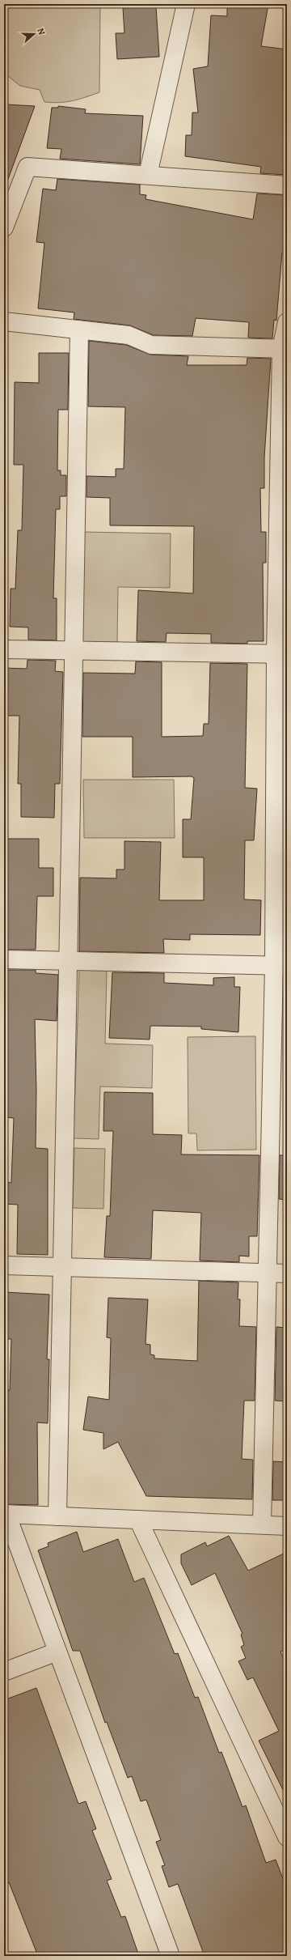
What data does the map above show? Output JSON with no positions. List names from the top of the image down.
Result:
{
  "north": "right"
}
